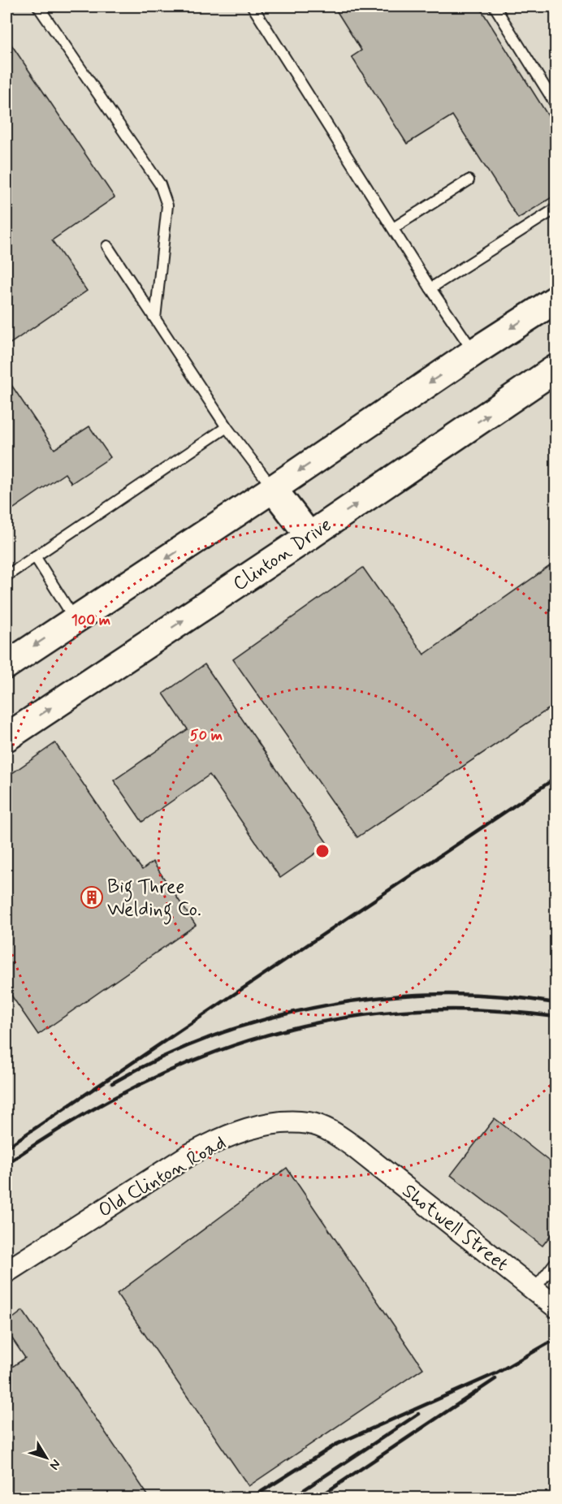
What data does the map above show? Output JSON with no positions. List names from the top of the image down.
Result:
{
  "streets": {
    "main road": ["Clinton Drive"],
    "street": ["Old Clinton Road", "Shotwell Street"]
  },
  "crossings": [
    ["Old Clinton Road", "Shotwell Street"]
  ],
  "places": {
    "building": ["Big Three Welding Co."]
  },
  "north": "bottom right",
  "rings": ["100 m", "50 m"]
}
